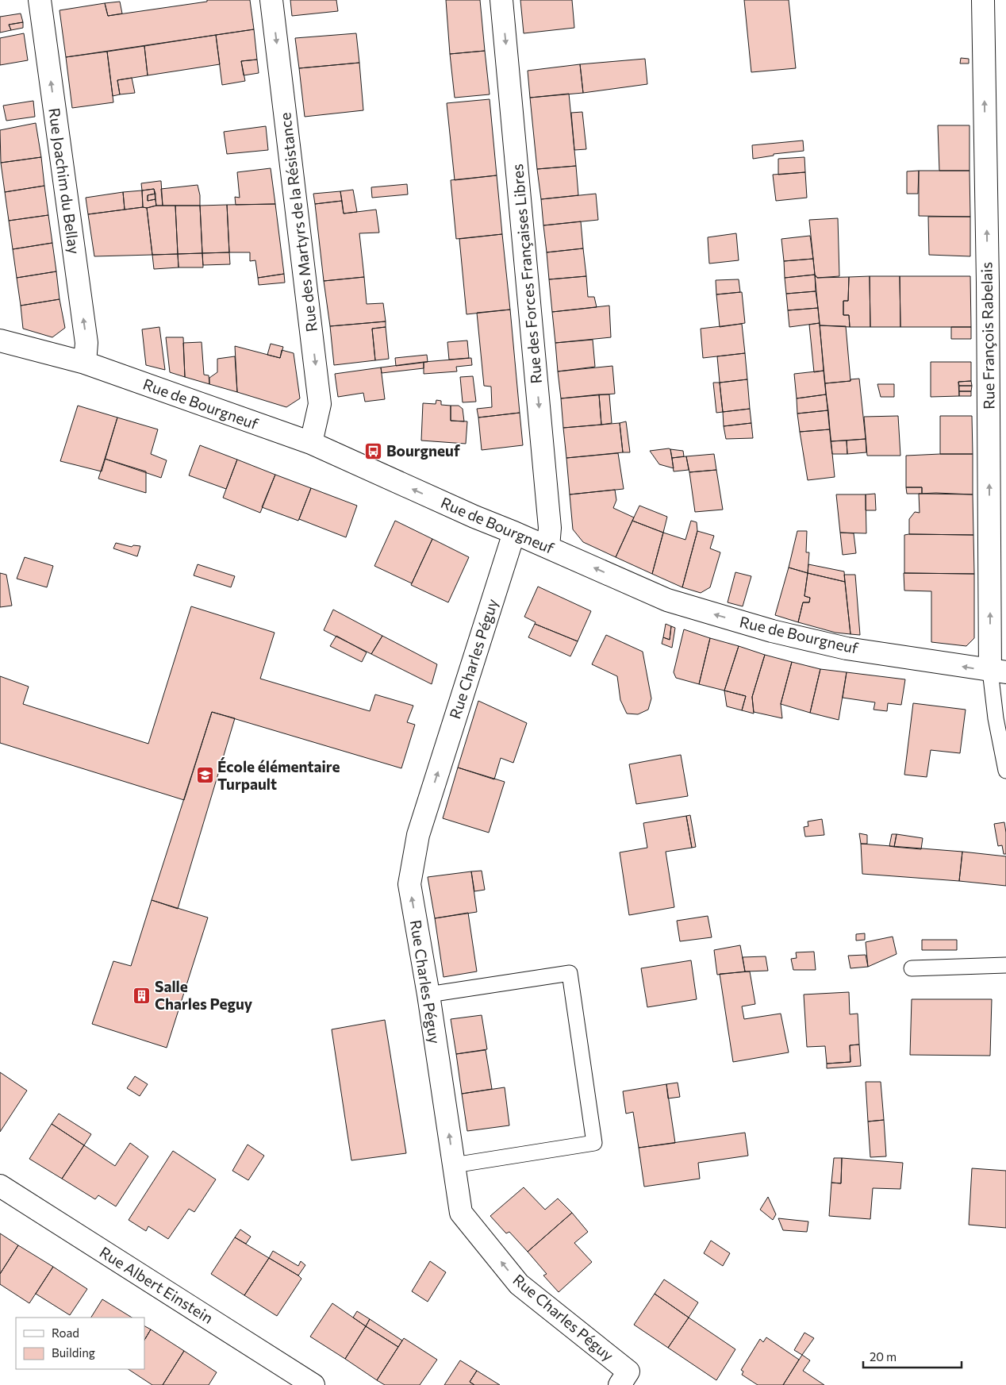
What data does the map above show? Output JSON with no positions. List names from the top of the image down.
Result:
{
  "streets": {
    "street": [
      "Rue Joachim du Bellay",
      "Rue des Martyrs de la Résistance",
      "Rue des Forces Françaises Libres",
      "Rue François Rabelais",
      "Rue de Bourgneuf",
      "Rue Charles Péguy",
      "Rue Albert Einstein"
    ]
  },
  "crossings": [
    ["Rue Joachim du Bellay", "Rue de Bourgneuf"],
    ["Rue des Martyrs de la Résistance", "Rue de Bourgneuf"],
    ["Rue des Forces Françaises Libres", "Rue de Bourgneuf"],
    ["Rue François Rabelais", "Rue de Bourgneuf"],
    ["Rue de Bourgneuf", "Rue Charles Péguy"]
  ],
  "one_way": [
    "Rue Joachim du Bellay",
    "Rue des Martyrs de la Résistance",
    "Rue des Forces Françaises Libres",
    "Rue François Rabelais",
    "Rue de Bourgneuf",
    "Rue Charles Péguy"
  ],
  "places": {
    "bus stop": ["Bourgneuf"],
    "school or university": ["École élémentaire Turpault"],
    "building": ["Salle Charles Peguy"]
  },
  "legend": ["Road", "Building"],
  "scale_bar": "20 m"
}
